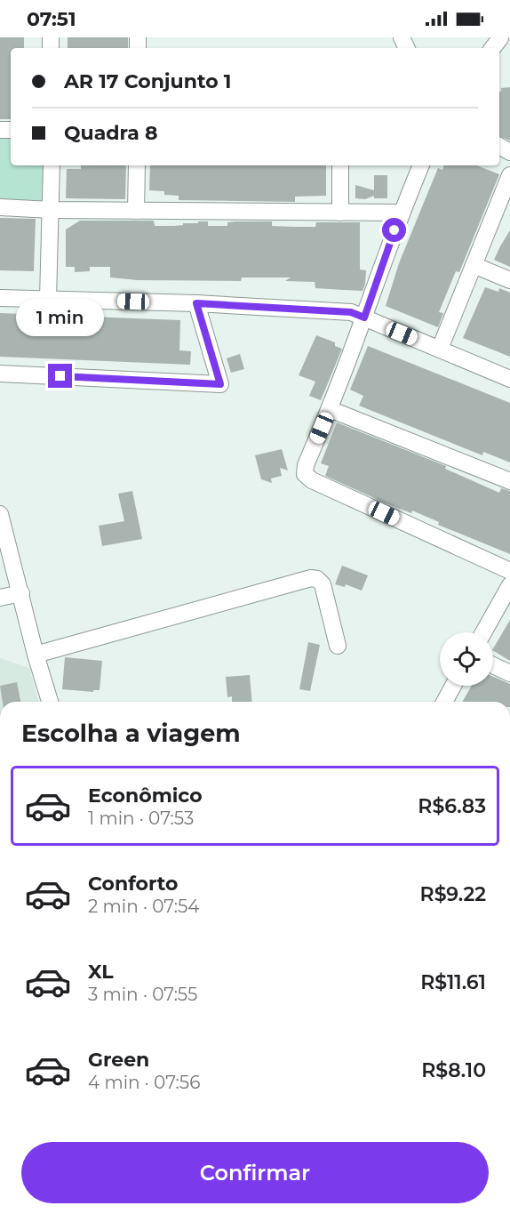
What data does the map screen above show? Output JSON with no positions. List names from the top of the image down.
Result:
{
  "page": {
    "status": "07:51",
    "banner": ["AR 17 Conjunto 1", "Quadra 8"],
    "bubble": "1 min",
    "heading": "Escolha a viagem",
    "list": [
      {
        "name": "Econômico",
        "note": "1 min · 07:53",
        "value": "R$6.83"
      },
      {
        "name": "Conforto",
        "note": "2 min · 07:54",
        "value": "R$9.22"
      },
      {
        "name": "XL",
        "note": "3 min · 07:55",
        "value": "R$11.61"
      },
      {
        "name": "Green",
        "note": "4 min · 07:56",
        "value": "R$8.10"
      }
    ],
    "buttons": "Confirmar"
  }
}
